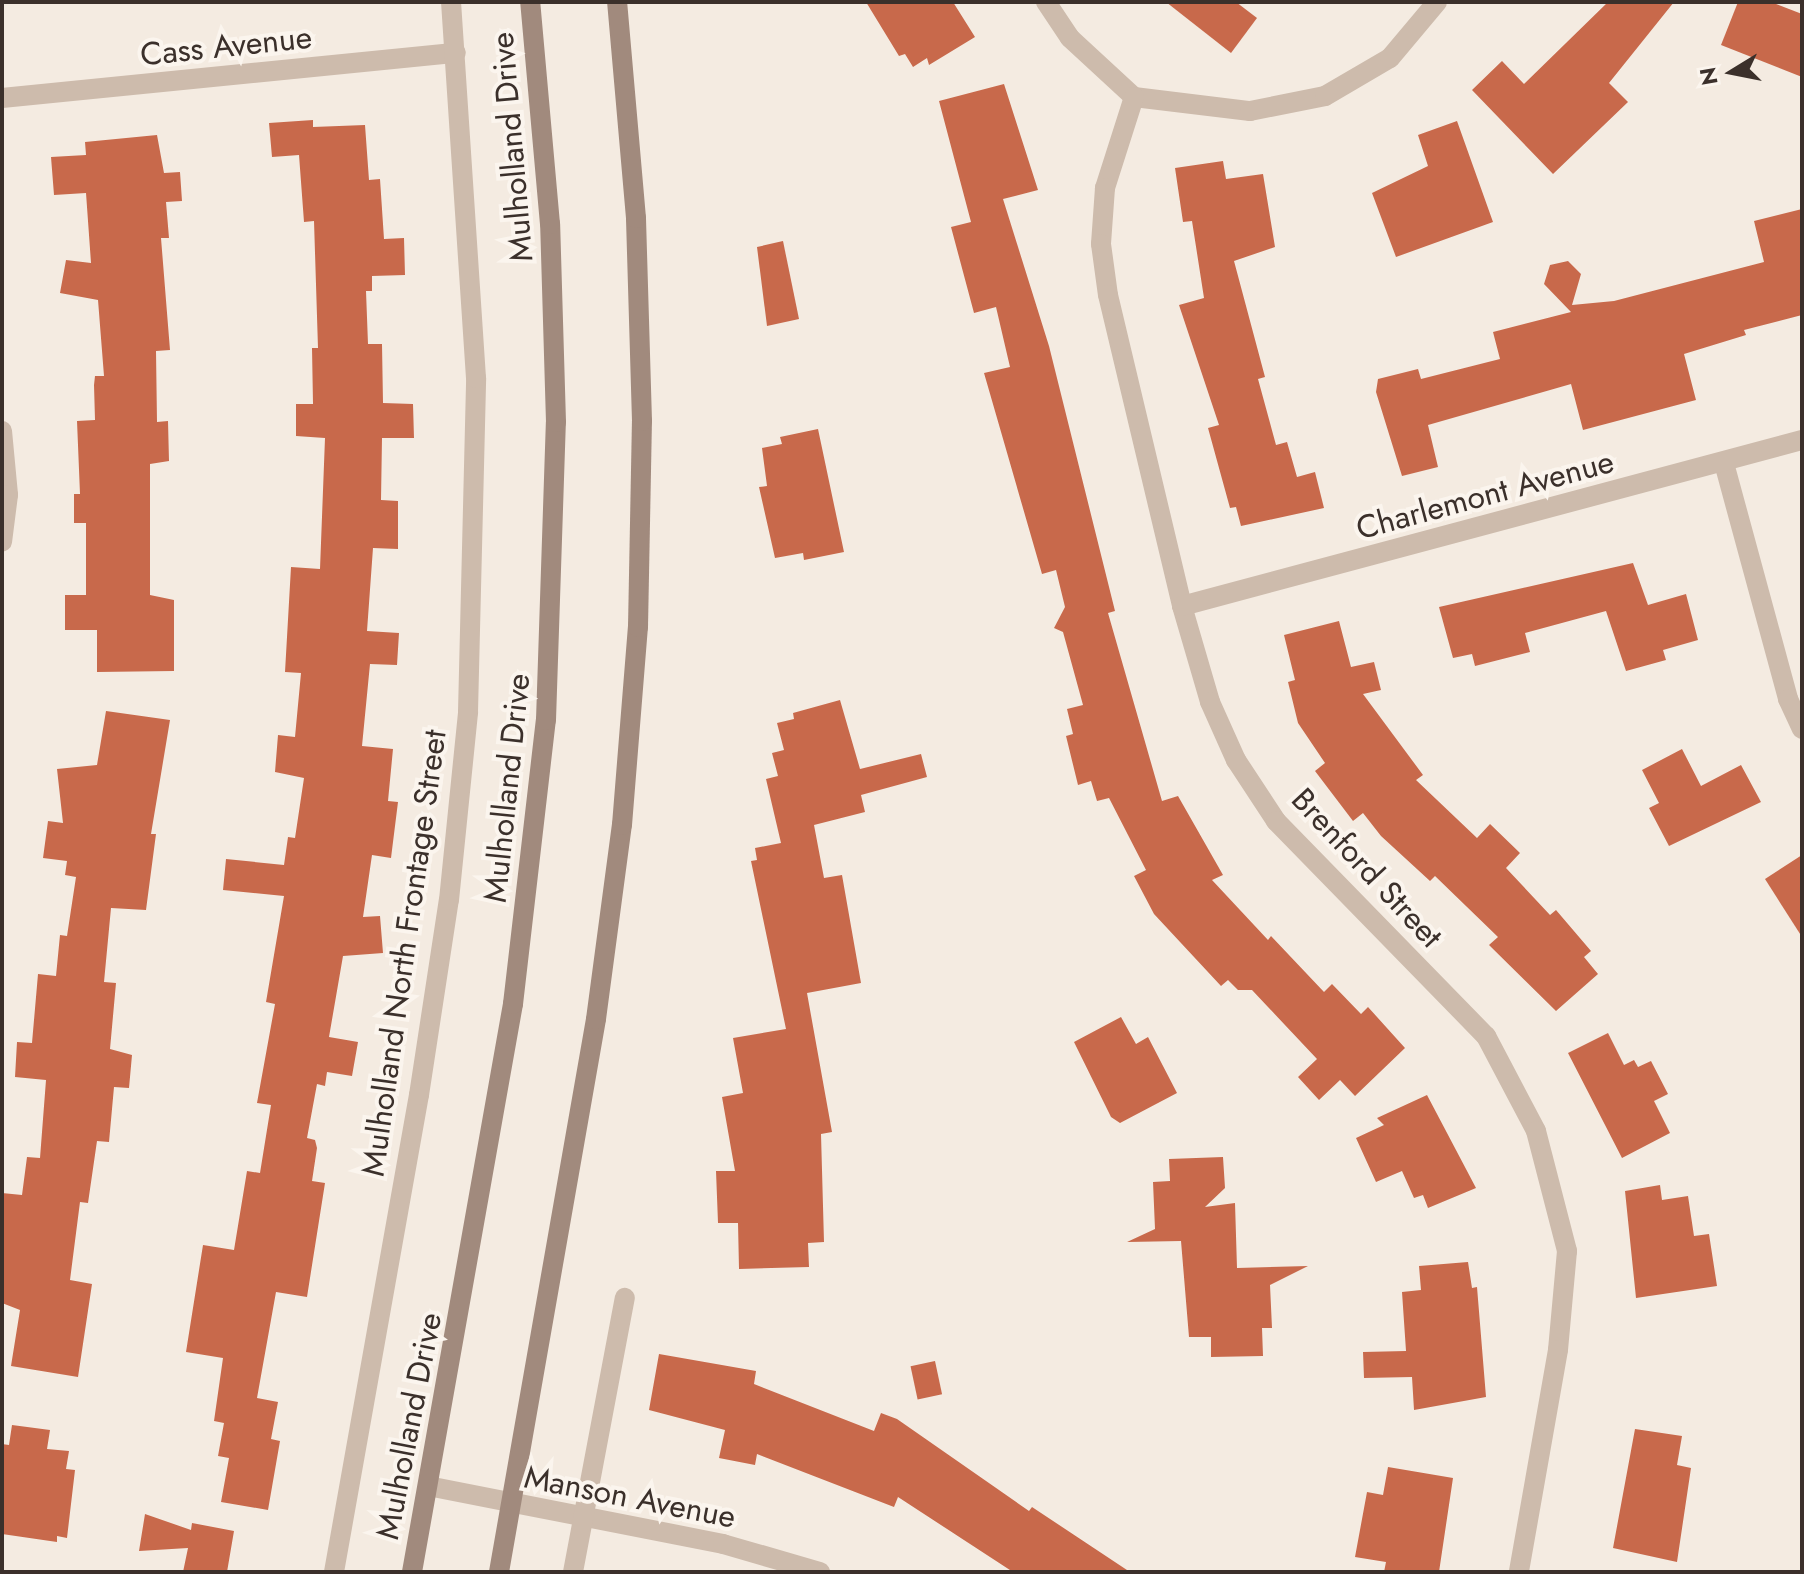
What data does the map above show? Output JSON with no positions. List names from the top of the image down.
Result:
{
  "streets": {
    "main road": ["Mulholland Drive"],
    "street": [
      "Cass Avenue",
      "Charlemont Avenue",
      "Brenford Street",
      "Mulholland North Frontage Street",
      "Manson Avenue"
    ]
  },
  "crossings": [
    ["Cass Avenue", "Mulholland North Frontage Street"],
    ["Mulholland Drive", "Manson Avenue"],
    ["Charlemont Avenue", "Brenford Street"]
  ],
  "north": "left"
}
